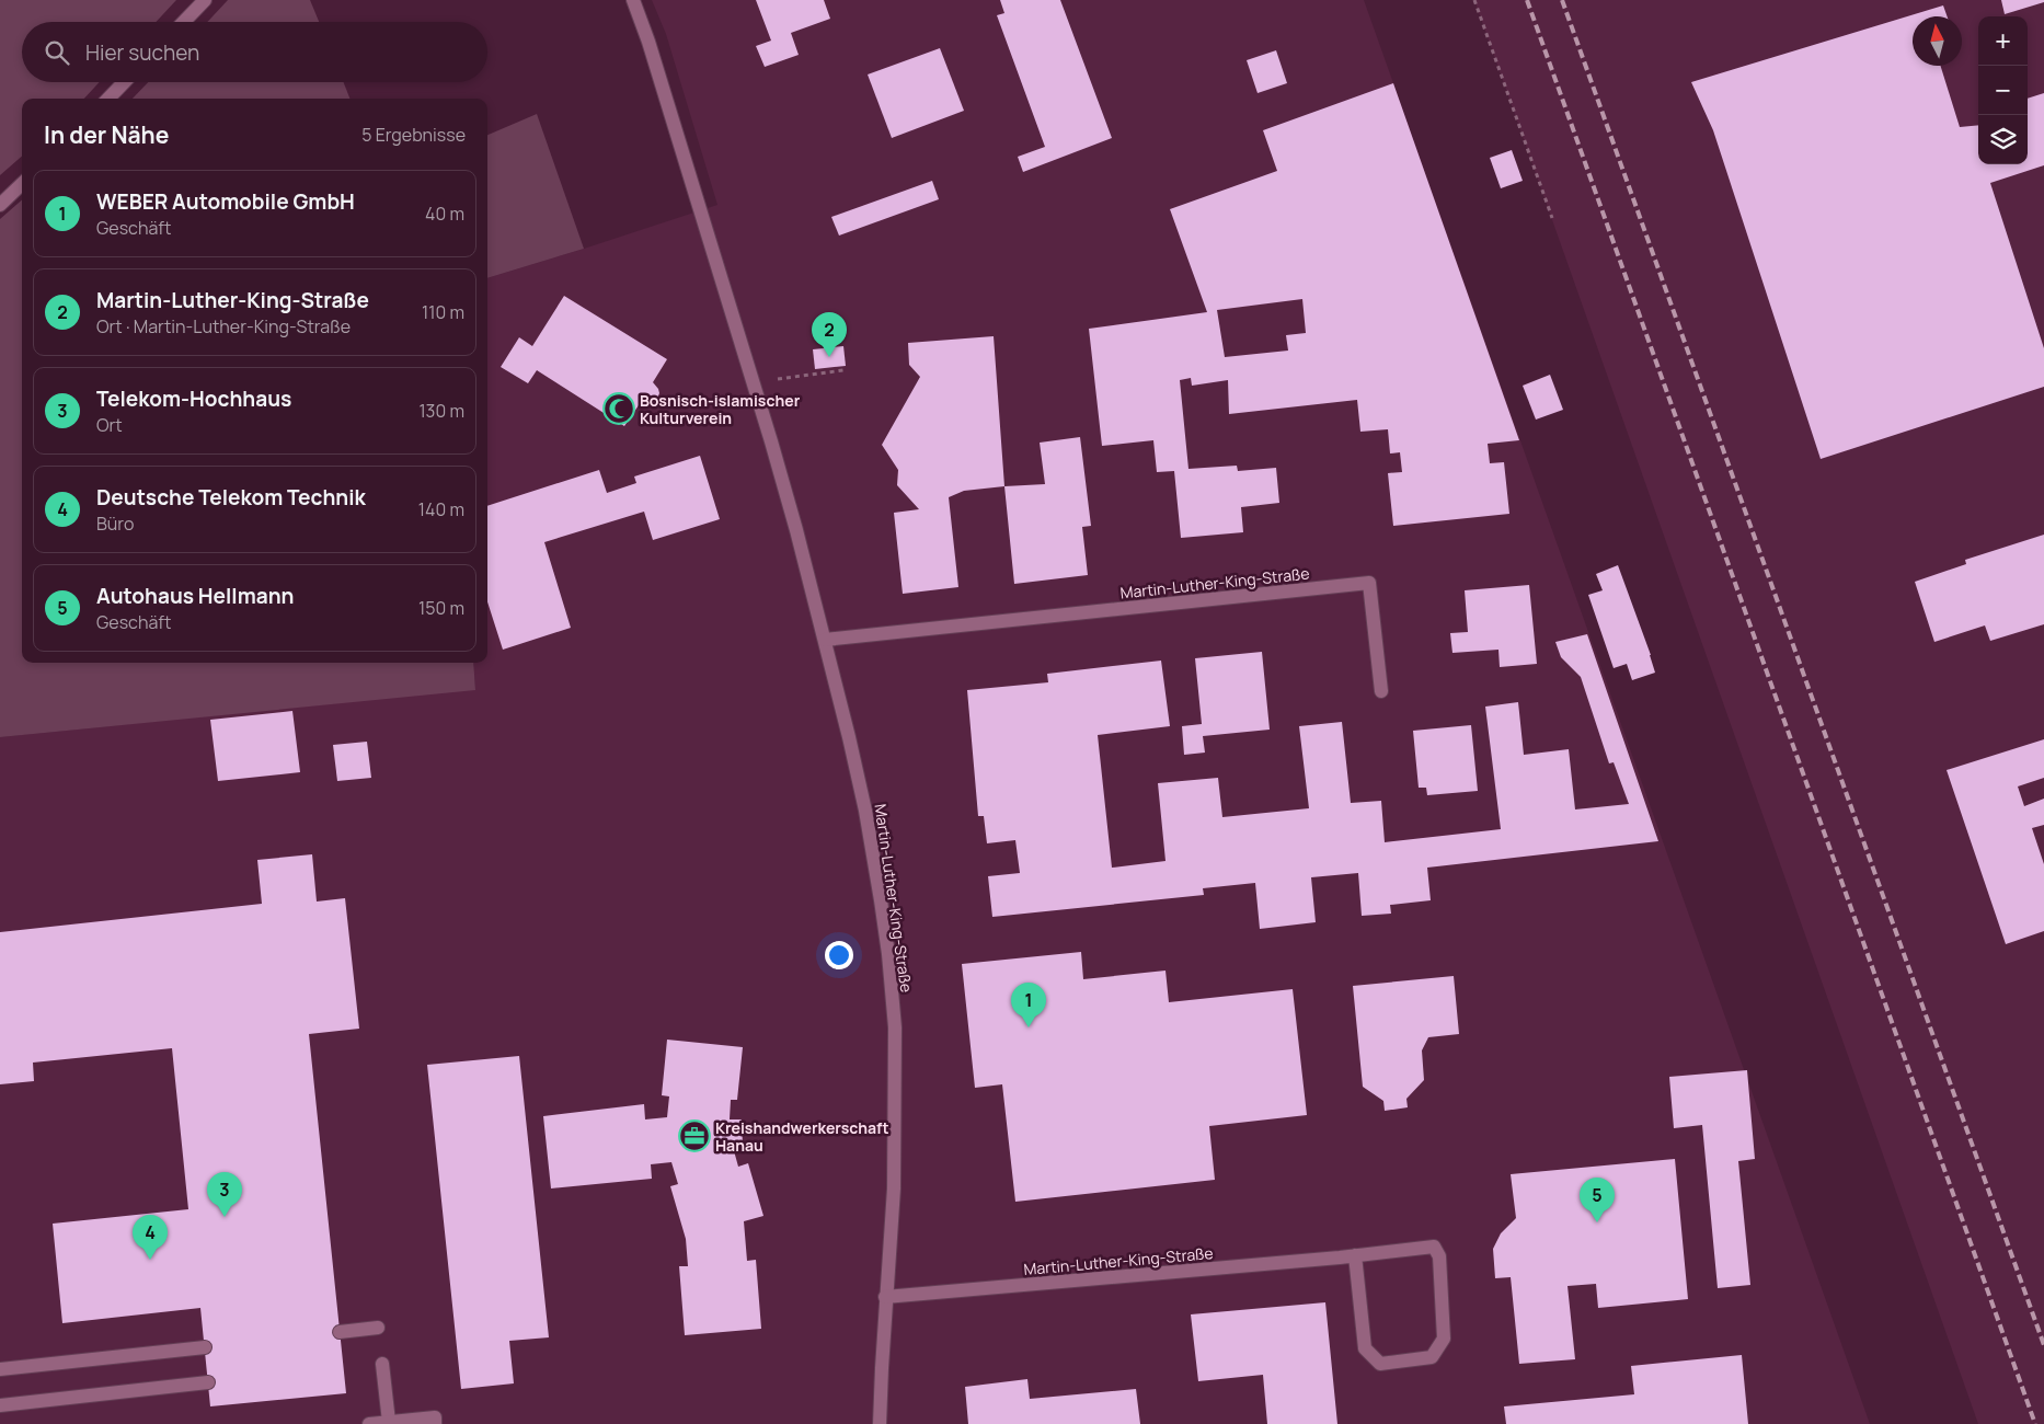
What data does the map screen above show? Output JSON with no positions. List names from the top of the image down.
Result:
{
  "streets": {
    "street": ["Martin-Luther-King-Straße"]
  },
  "places": {
    "mosque": ["Bosnisch-islamischer Kulturverein"],
    "office": ["Kreishandwerkerschaft Hanau"]
  },
  "north": "top",
  "page": {
    "map_buttons": ["+", "−"],
    "search": "Hier suchen",
    "heading": ["In der Nähe", "5 Ergebnisse"],
    "list": [
      {
        "mark": "1",
        "name": "WEBER Automobile GmbH",
        "note": "Geschäft",
        "value": "40 m"
      },
      {
        "mark": "2",
        "name": "Martin-Luther-King-Straße",
        "note": "Ort · Martin-Luther-King-Straße",
        "value": "110 m"
      },
      {
        "mark": "3",
        "name": "Telekom-Hochhaus",
        "note": "Ort",
        "value": "130 m"
      },
      {
        "mark": "4",
        "name": "Deutsche Telekom Technik",
        "note": "Büro",
        "value": "140 m"
      },
      {
        "mark": "5",
        "name": "Autohaus Hellmann",
        "note": "Geschäft",
        "value": "150 m"
      }
    ],
    "pins": [
      "2",
      "1",
      "3",
      "5",
      "4"
    ]
  }
}
